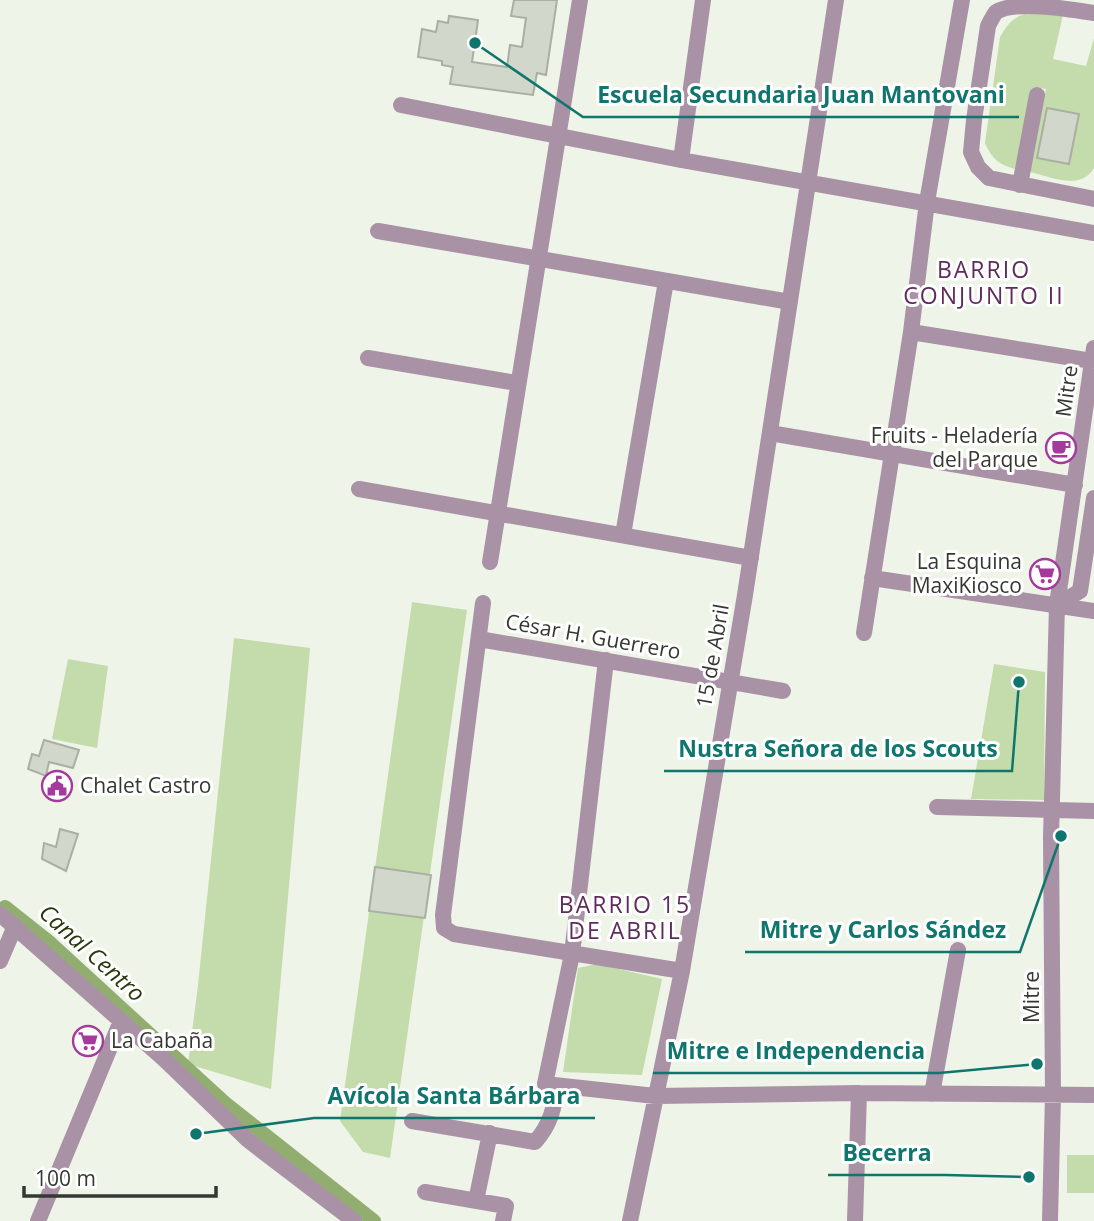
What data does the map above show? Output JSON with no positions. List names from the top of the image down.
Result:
{
  "streets": {
    "street": ["Mitre", "César H. Guerrero", "15 de Abril"]
  },
  "crossings": [
    ["César H. Guerrero", "15 de Abril"]
  ],
  "districts": ["BARRIO CONJUNTO II", "BARRIO 15 DE ABRIL"],
  "water": ["Canal Centro"],
  "places": {
    "other": [
      "Escuela Secundaria Juan Mantovani",
      "Nustra Señora de los Scouts",
      "Mitre y Carlos Sández",
      "Mitre e Independencia",
      "Avícola Santa Bárbara",
      "Becerra"
    ],
    "cafe": ["Fruits - Heladería del Parque"],
    "supermarket": ["La Esquina MaxiKiosco", "La Cabaña"],
    "public building": ["Chalet Castro"]
  },
  "scale_bar": "100 m"
}
